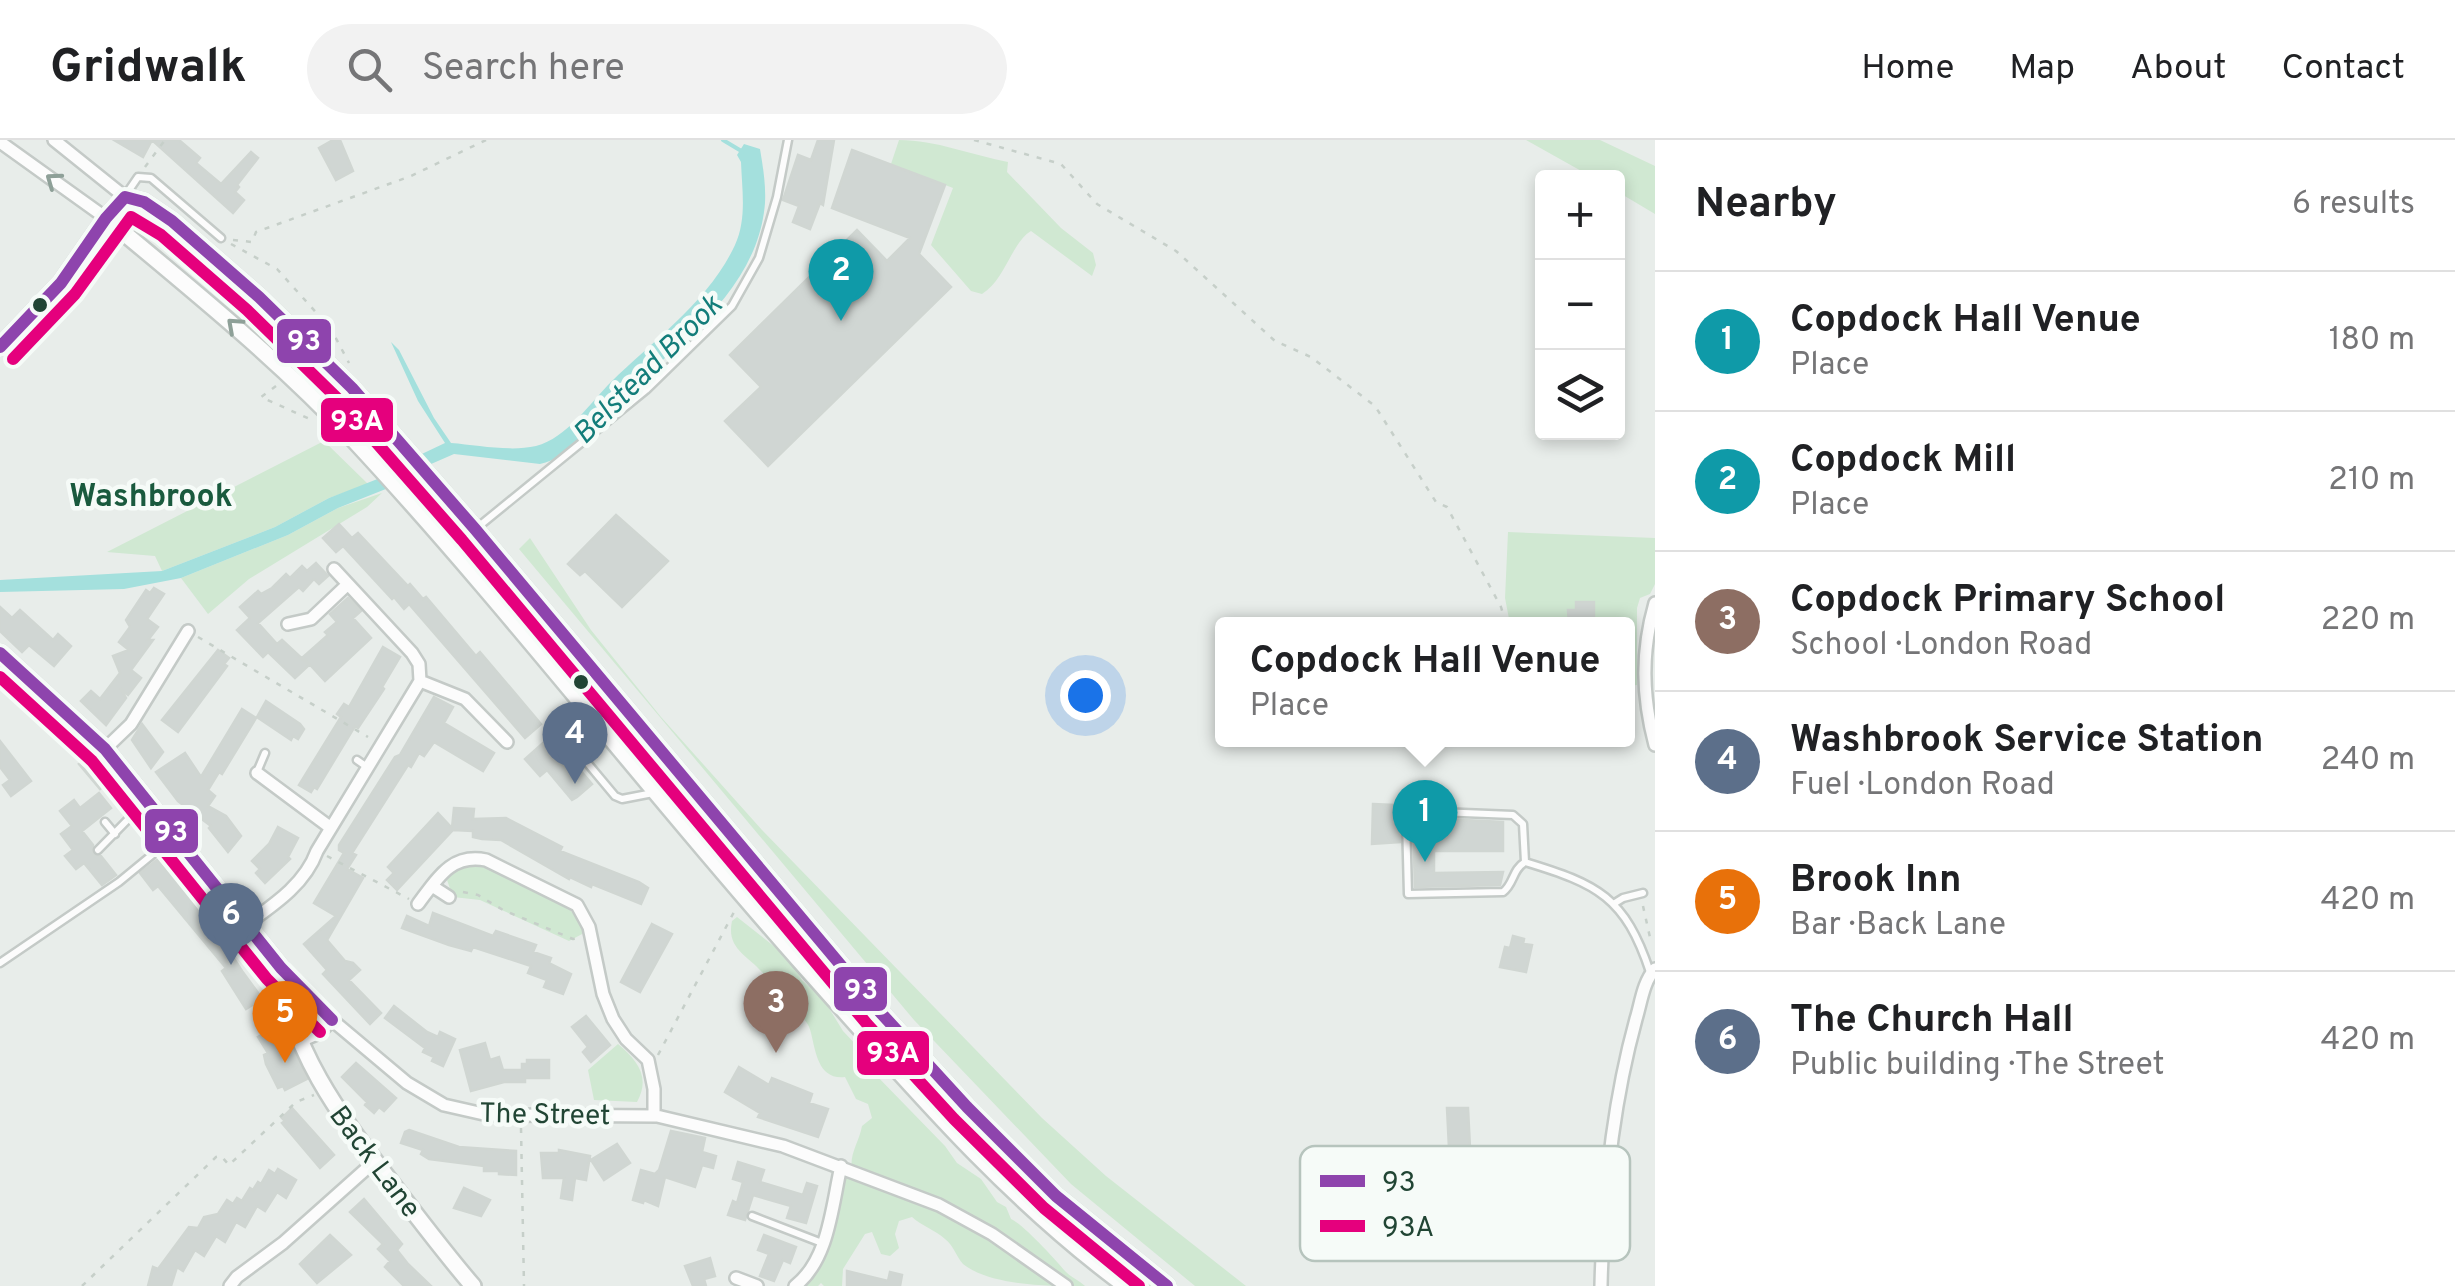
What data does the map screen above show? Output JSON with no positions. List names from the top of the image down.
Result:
{
  "streets": {
    "street": ["The Street", "Back Lane"]
  },
  "crossings": [
    ["The Street", "Back Lane"]
  ],
  "districts": ["Washbrook"],
  "water": ["Belstead Brook"],
  "lines": ["transit line 93", "transit line 93A"],
  "legend": ["93", "93A"],
  "page": {
    "header": "Gridwalk",
    "search": "Search here",
    "nav": [
      "Home",
      "Map",
      "About",
      "Contact"
    ],
    "heading": ["Nearby", "6 results"],
    "map_buttons": ["+", "−"],
    "pins": [
      "2",
      "4",
      "1",
      "6",
      "3",
      "5"
    ],
    "list": [
      {
        "mark": "1",
        "name": "Copdock Hall Venue",
        "note": "Place",
        "value": "180 m"
      },
      {
        "mark": "2",
        "name": "Copdock Mill",
        "note": "Place",
        "value": "210 m"
      },
      {
        "mark": "3",
        "name": "Copdock Primary School",
        "note": "School · London Road",
        "value": "220 m"
      },
      {
        "mark": "4",
        "name": "Washbrook Service Station",
        "note": "Fuel · London Road",
        "value": "240 m"
      },
      {
        "mark": "5",
        "name": "Brook Inn",
        "note": "Bar · Back Lane",
        "value": "420 m"
      },
      {
        "mark": "6",
        "name": "The Church Hall",
        "note": "Public building · The Street",
        "value": "420 m"
      }
    ],
    "popup": ["Copdock Hall Venue", "Place"]
  }
}
